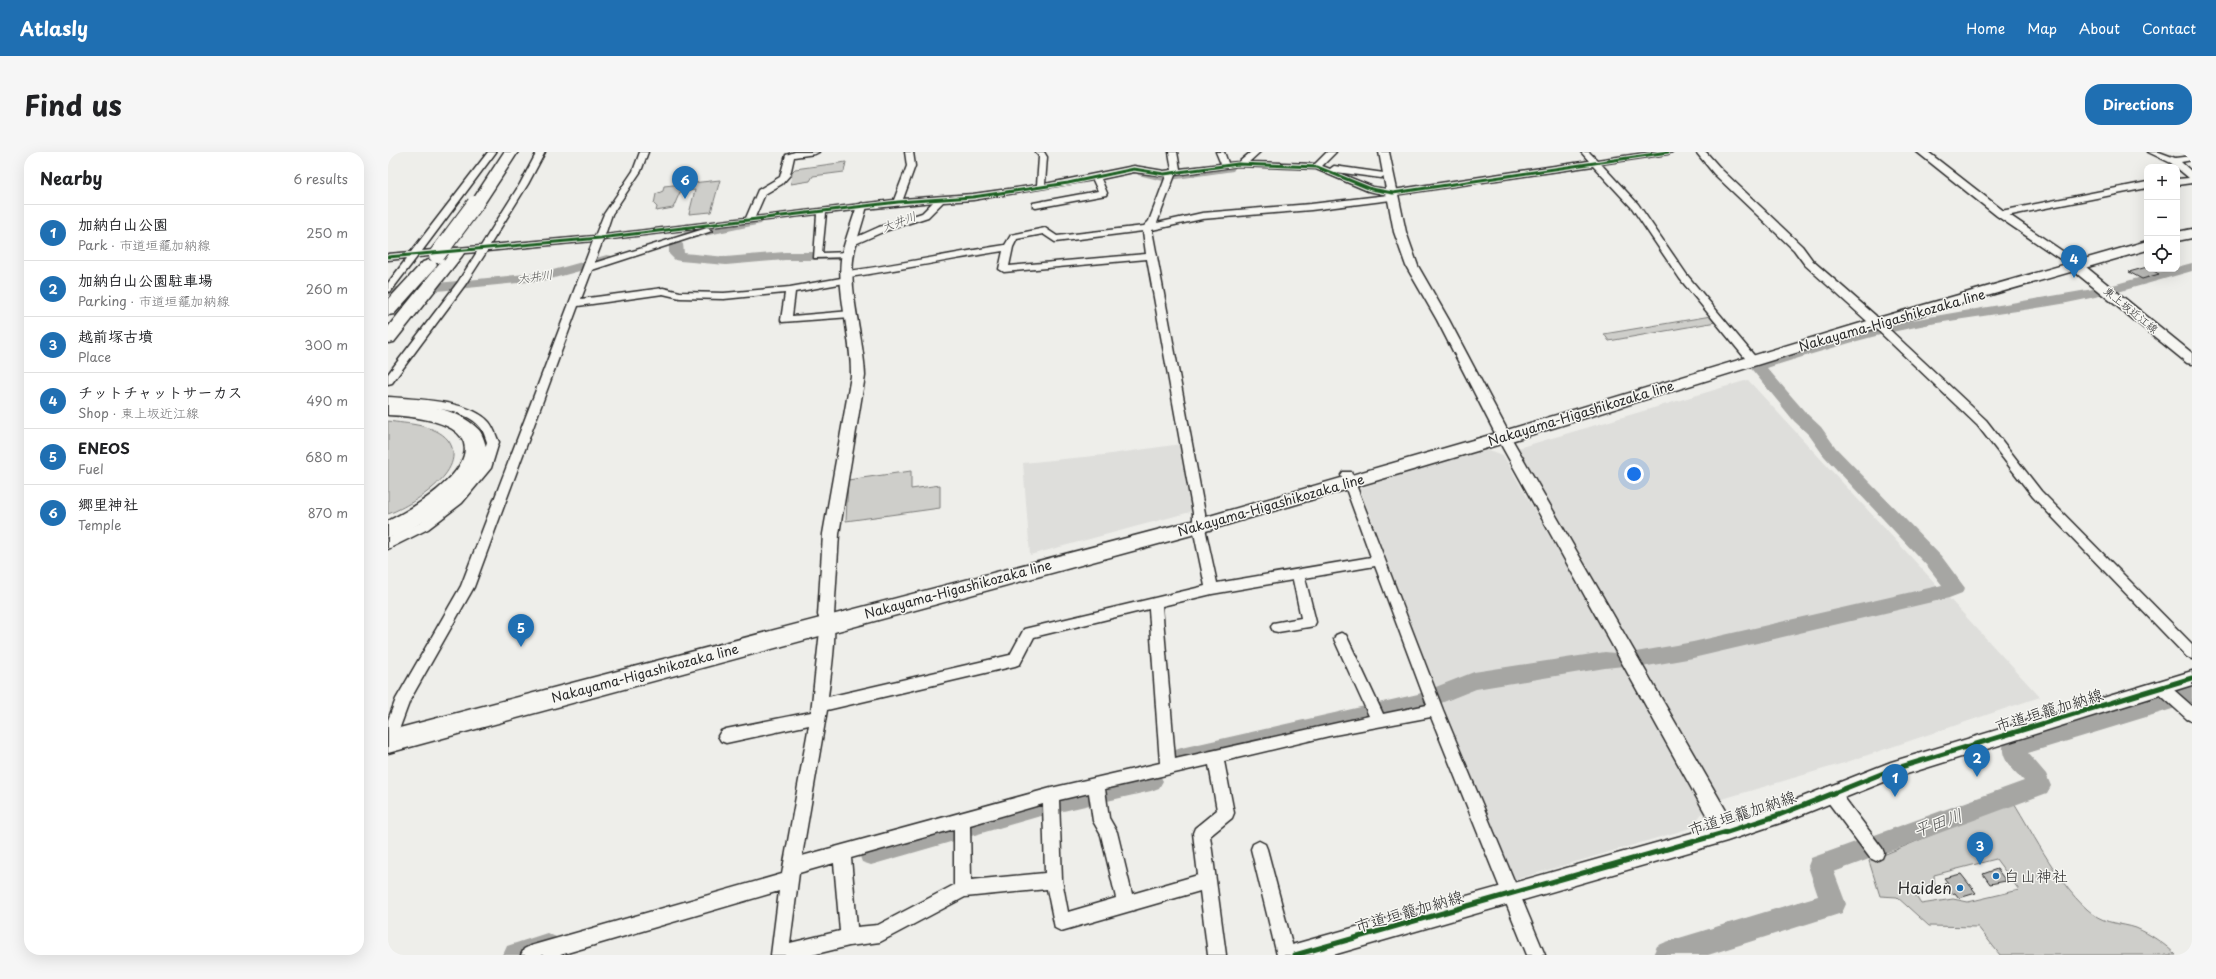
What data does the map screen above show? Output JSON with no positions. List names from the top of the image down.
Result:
{
  "streets": {
    "main road": ["東上坂近江線", "Nakayama-Higashikozaka line"],
    "street": ["市道垣籠加納線"]
  },
  "crossings": [
    ["東上坂近江線", "Nakayama-Higashikozaka line"]
  ],
  "water": ["大井川", "平田川"],
  "places": ["白山神社", "Haiden"],
  "page": {
    "header": "Atlasly",
    "nav": [
      "Home",
      "Map",
      "About",
      "Contact"
    ],
    "title": "Find us",
    "buttons": "Directions",
    "heading": ["Nearby", "6 results"],
    "map_buttons": ["+", "−"],
    "pins": [
      "6",
      "4",
      "5",
      "2",
      "1",
      "3"
    ],
    "list": [
      {
        "mark": "1",
        "name": "加納白山公園",
        "note": "Park · 市道垣籠加納線",
        "value": "250 m"
      },
      {
        "mark": "2",
        "name": "加納白山公園駐車場",
        "note": "Parking · 市道垣籠加納線",
        "value": "260 m"
      },
      {
        "mark": "3",
        "name": "越前塚古墳",
        "note": "Place",
        "value": "300 m"
      },
      {
        "mark": "4",
        "name": "チットチャットサーカス",
        "note": "Shop · 東上坂近江線",
        "value": "490 m"
      },
      {
        "mark": "5",
        "name": "ENEOS",
        "note": "Fuel",
        "value": "680 m"
      },
      {
        "mark": "6",
        "name": "郷里神社",
        "note": "Temple",
        "value": "870 m"
      }
    ]
  }
}
